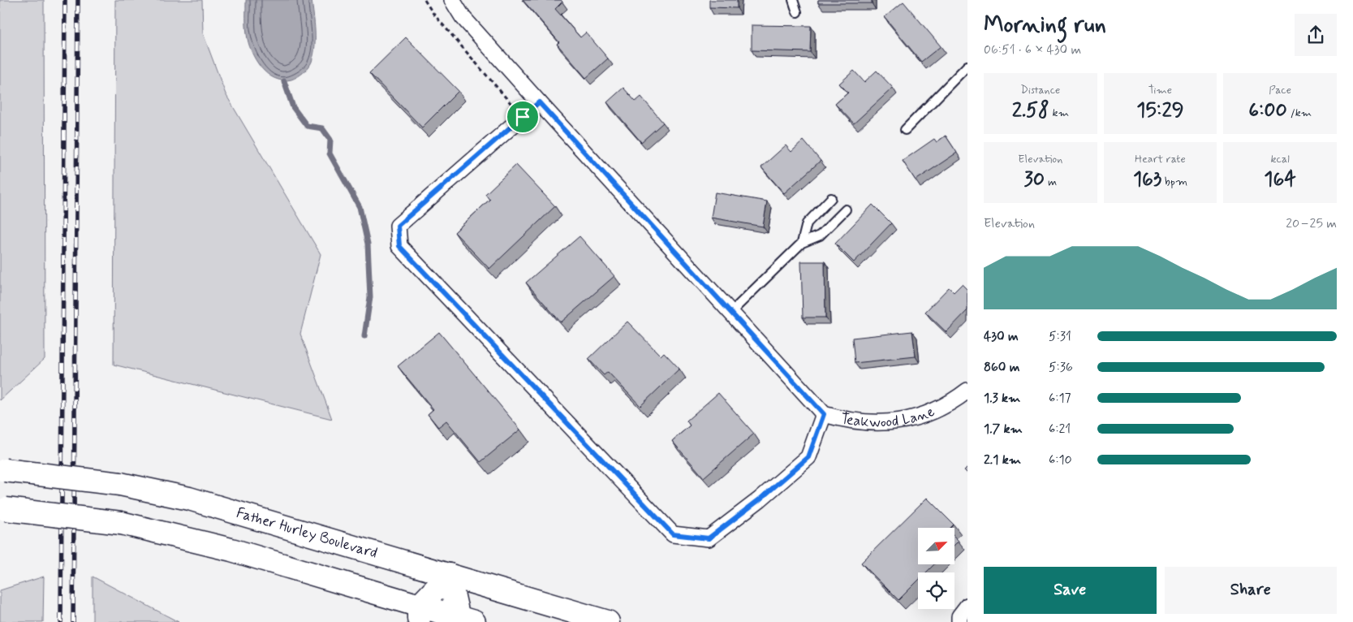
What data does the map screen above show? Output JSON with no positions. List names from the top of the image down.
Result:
{
  "streets": {
    "main road": ["Father Hurley Boulevard"],
    "street": ["Teakwood Lane"]
  },
  "north": "top right",
  "page": {
    "heading": ["Morning run", "06:51 · 6 × 430 m"],
    "stats": [
      ["Distance", "2.58 km"],
      ["Time", "15:29"],
      ["Pace", "6:00 /km"],
      ["Elevation", "30 m"],
      ["Heart rate", "163 bpm"],
      ["kcal", "164"]
    ],
    "chart": ["Elevation", "20–25 m"],
    "list": [
      {
        "name": "430 m",
        "note": "5:31"
      },
      {
        "name": "860 m",
        "note": "5:36"
      },
      {
        "name": "1.3 km",
        "note": "6:17"
      },
      {
        "name": "1.7 km",
        "note": "6:21"
      },
      {
        "name": "2.1 km",
        "note": "6:10"
      }
    ],
    "buttons": ["Save", "Share"]
  }
}
